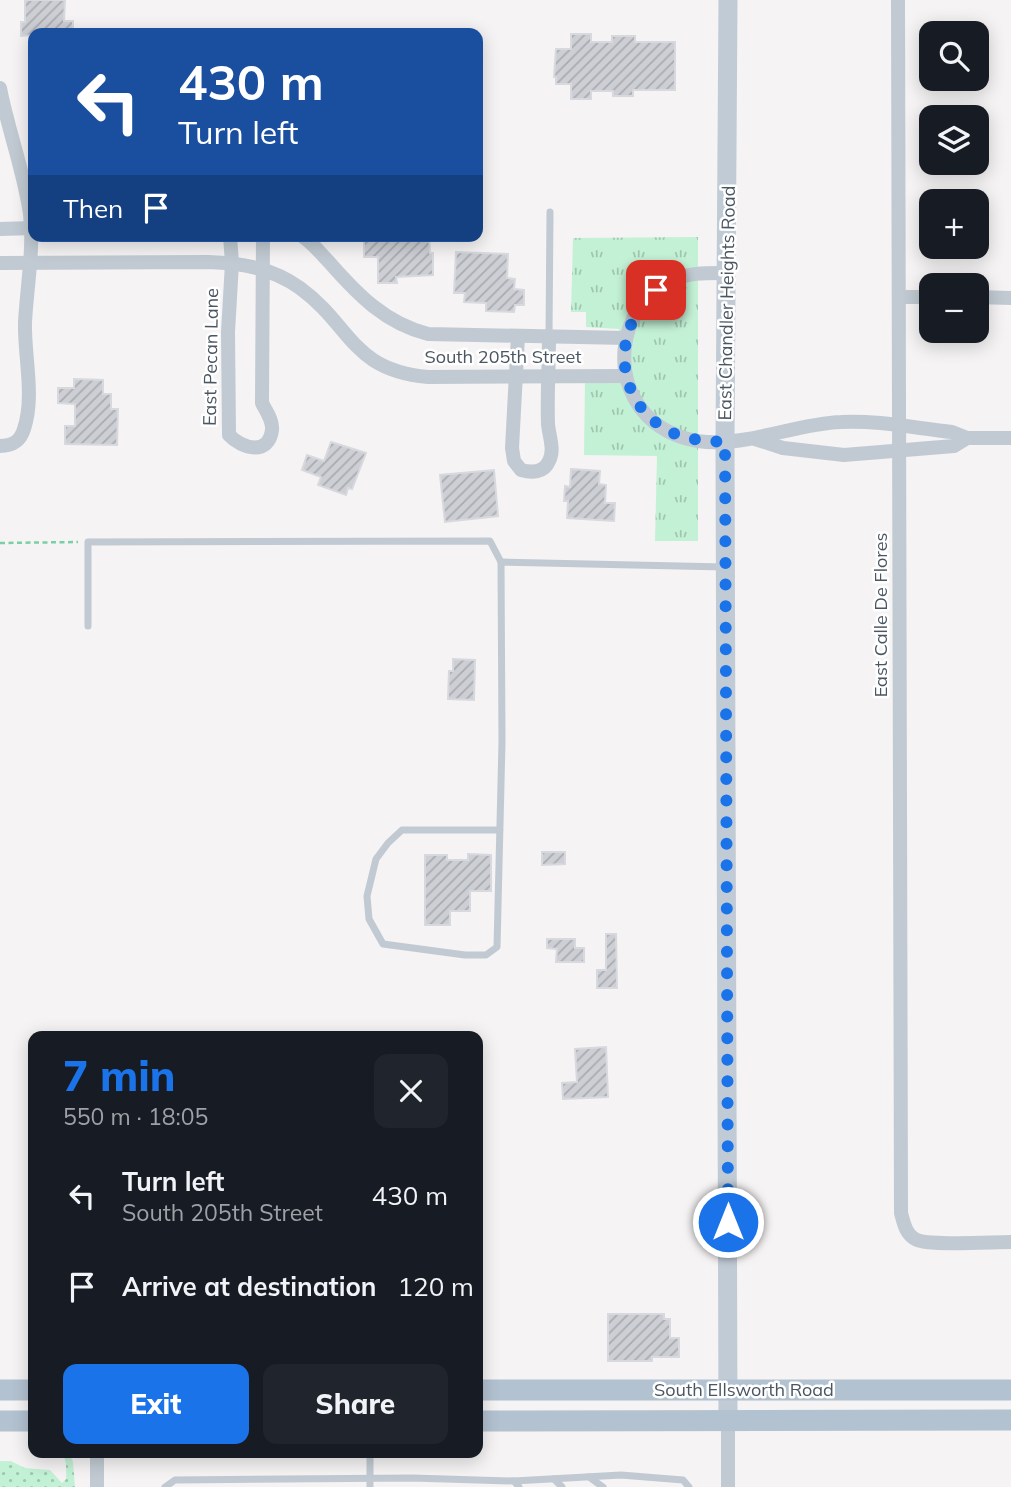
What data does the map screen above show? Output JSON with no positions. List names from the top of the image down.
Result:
{
  "streets": {
    "main road": ["East Chandler Heights Road", "South Ellsworth Road"],
    "street": ["East Pecan Lane", "South 205th Street", "East Calle De Flores"]
  },
  "crossings": [
    ["East Chandler Heights Road", "South Ellsworth Road"],
    ["East Pecan Lane", "South 205th Street"]
  ],
  "page": {
    "map_buttons": ["+", "−"],
    "turn": ["430 m", "Turn left"],
    "then": "Then",
    "heading": ["7 min", "550 m · 18:05"],
    "list": [
      {
        "name": "Turn left",
        "note": "South 205th Street",
        "value": "430 m"
      },
      {
        "name": "Arrive at destination",
        "value": "120 m"
      }
    ],
    "buttons": ["Exit", "Share"]
  }
}
